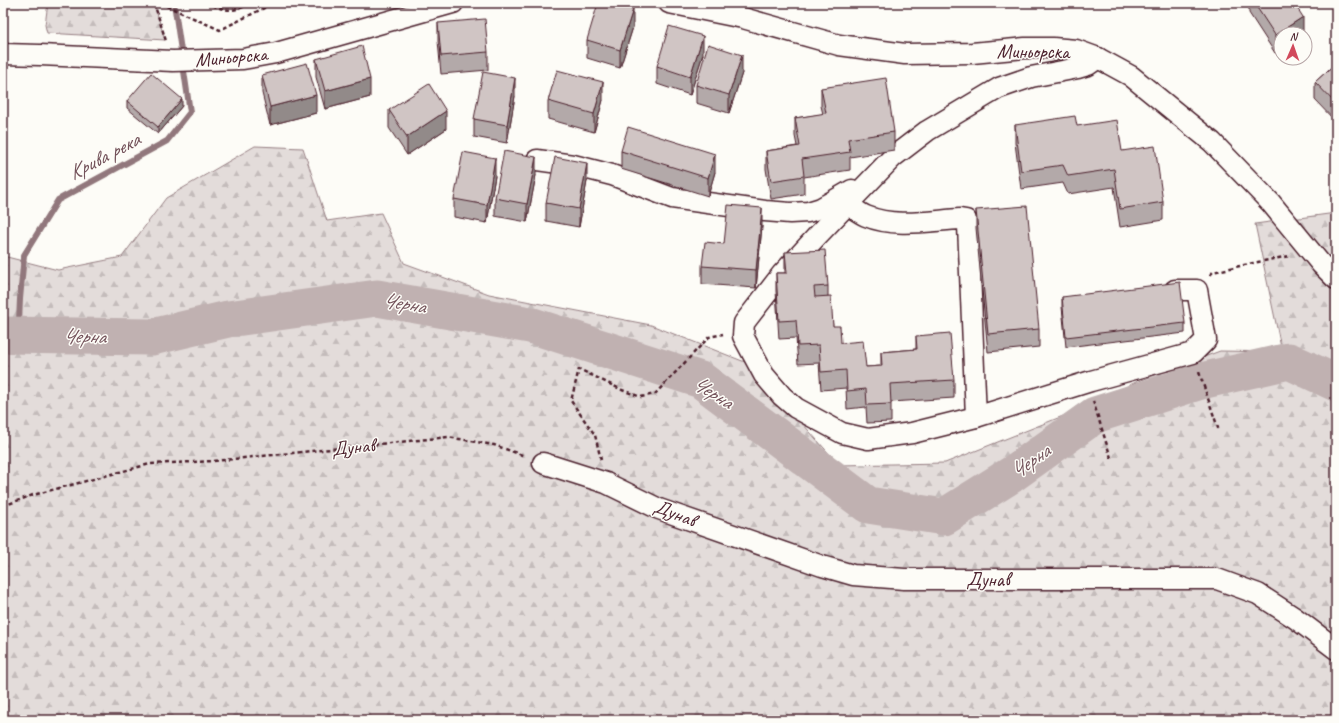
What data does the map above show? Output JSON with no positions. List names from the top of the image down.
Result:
{
  "streets": {
    "street": ["Миньорска", "Дунав"]
  },
  "water": ["Крива река", "Черна"],
  "north": "top"
}
